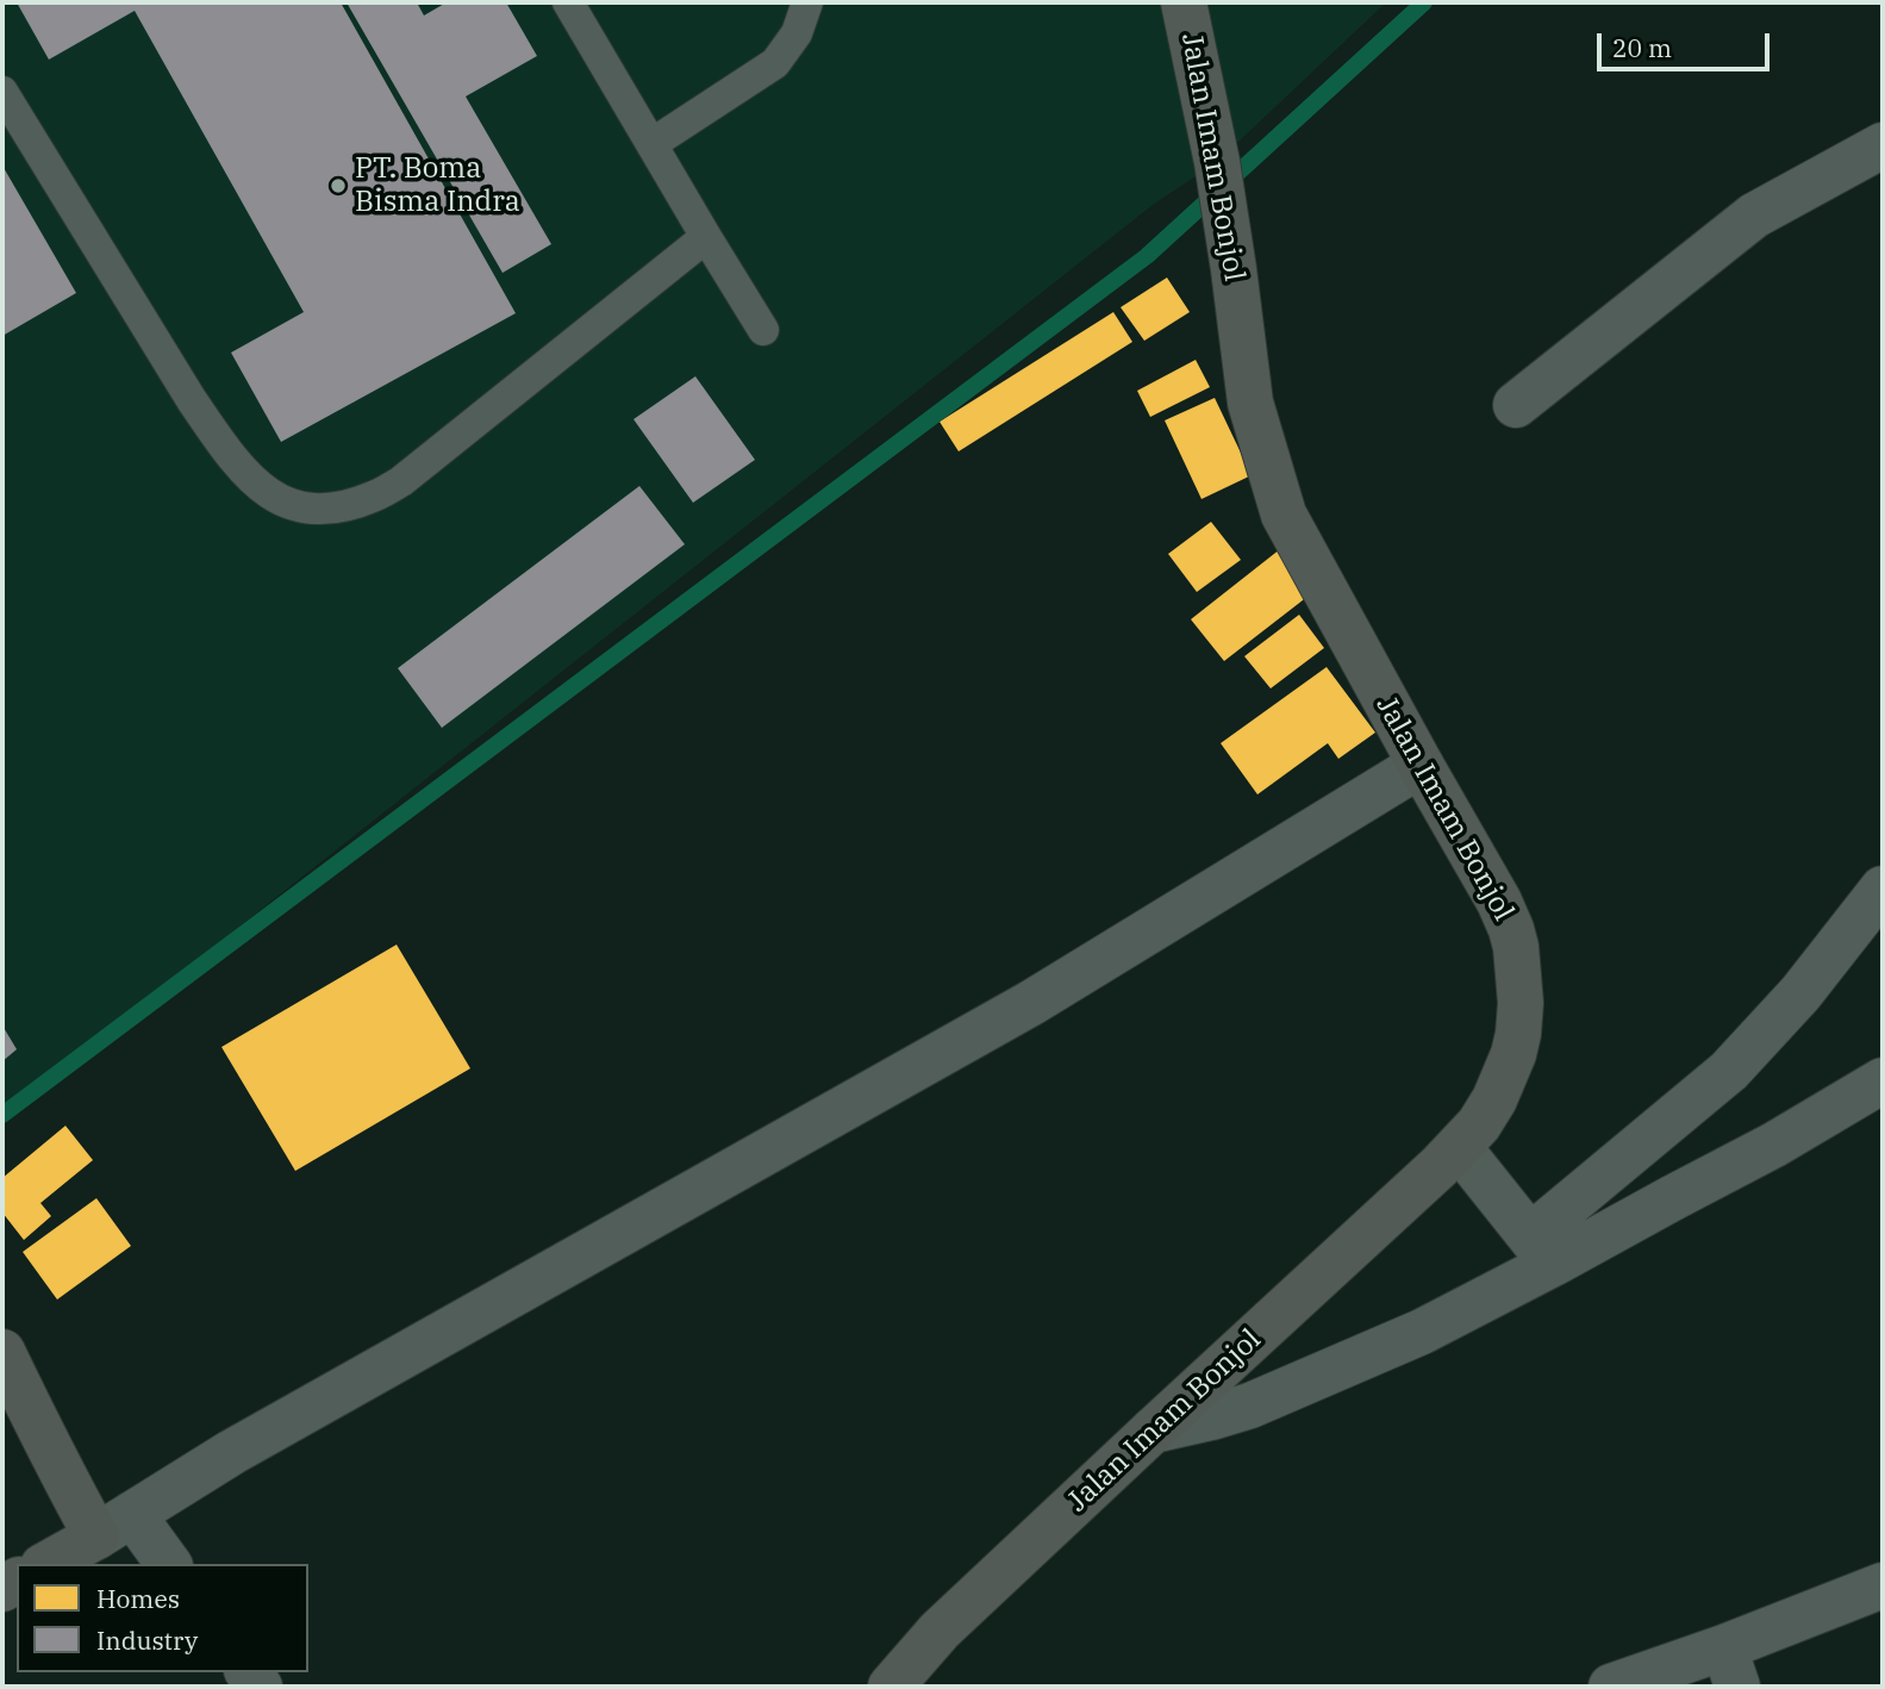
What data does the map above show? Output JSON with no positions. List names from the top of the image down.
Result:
{
  "streets": {
    "street": ["Jalan Imam Bonjol"]
  },
  "places": ["PT. Boma Bisma Indra"],
  "legend": ["Homes", "Industry"],
  "scale_bar": "20 m"
}
